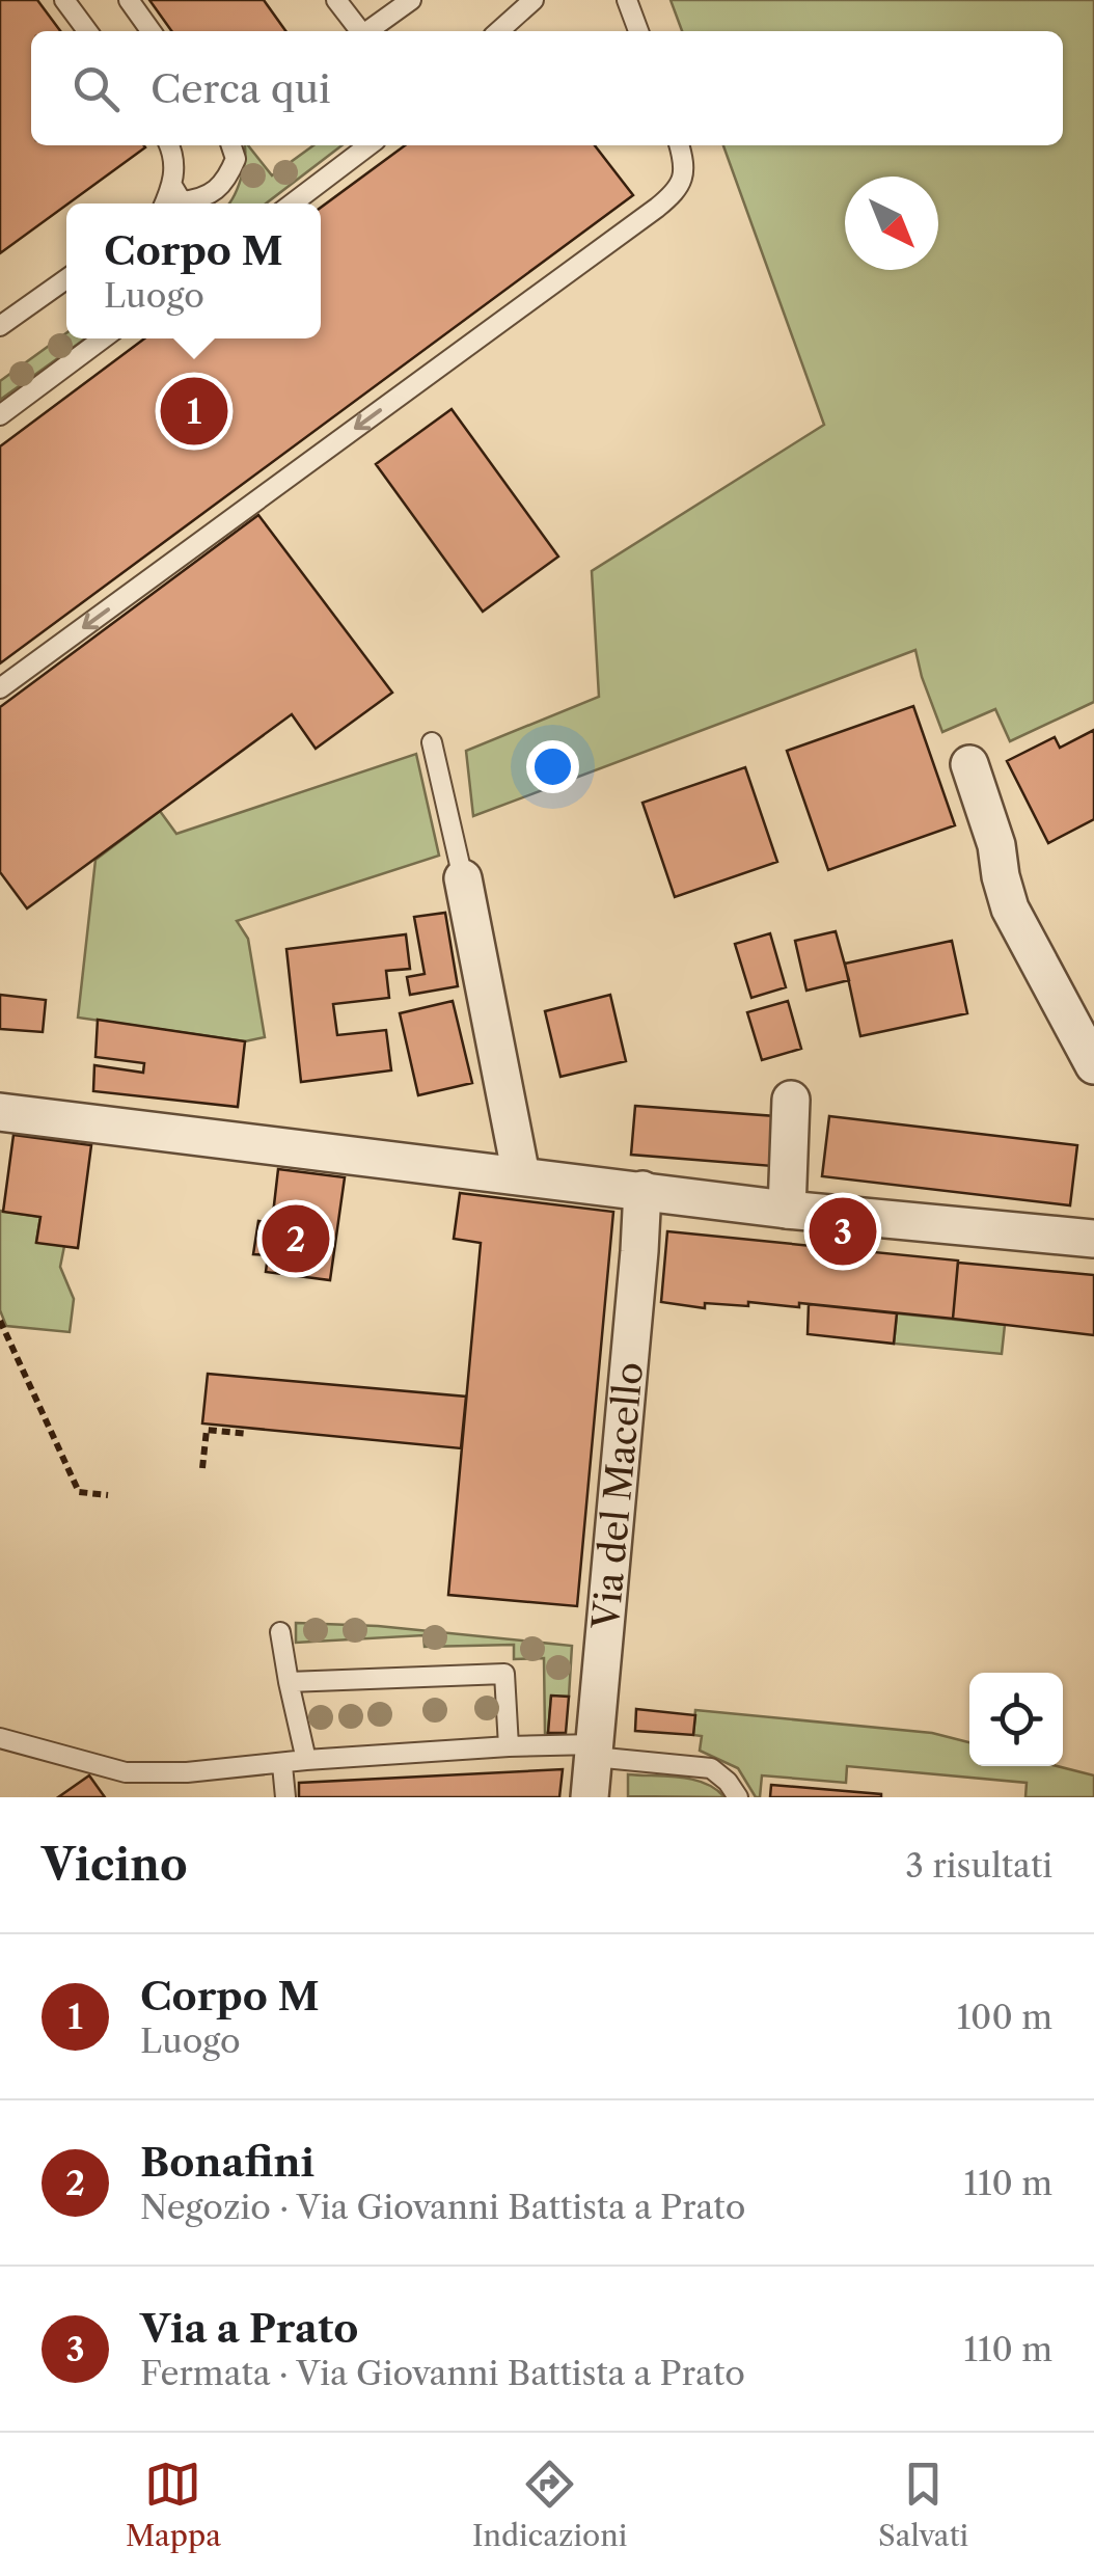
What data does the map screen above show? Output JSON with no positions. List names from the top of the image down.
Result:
{
  "streets": {
    "street": ["Via del Macello"]
  },
  "north": "bottom right",
  "page": {
    "search": "Cerca qui",
    "popup": ["Corpo M", "Luogo"],
    "pins": ["1", "3", "2"],
    "heading": ["Vicino", "3 risultati"],
    "list": [
      {
        "mark": "1",
        "name": "Corpo M",
        "note": "Luogo",
        "value": "100 m"
      },
      {
        "mark": "2",
        "name": "Bonafini",
        "note": "Negozio · Via Giovanni Battista a Prato",
        "value": "110 m"
      },
      {
        "mark": "3",
        "name": "Via a Prato",
        "note": "Fermata · Via Giovanni Battista a Prato",
        "value": "110 m"
      }
    ],
    "nav": ["Mappa", "Indicazioni", "Salvati"]
  }
}
